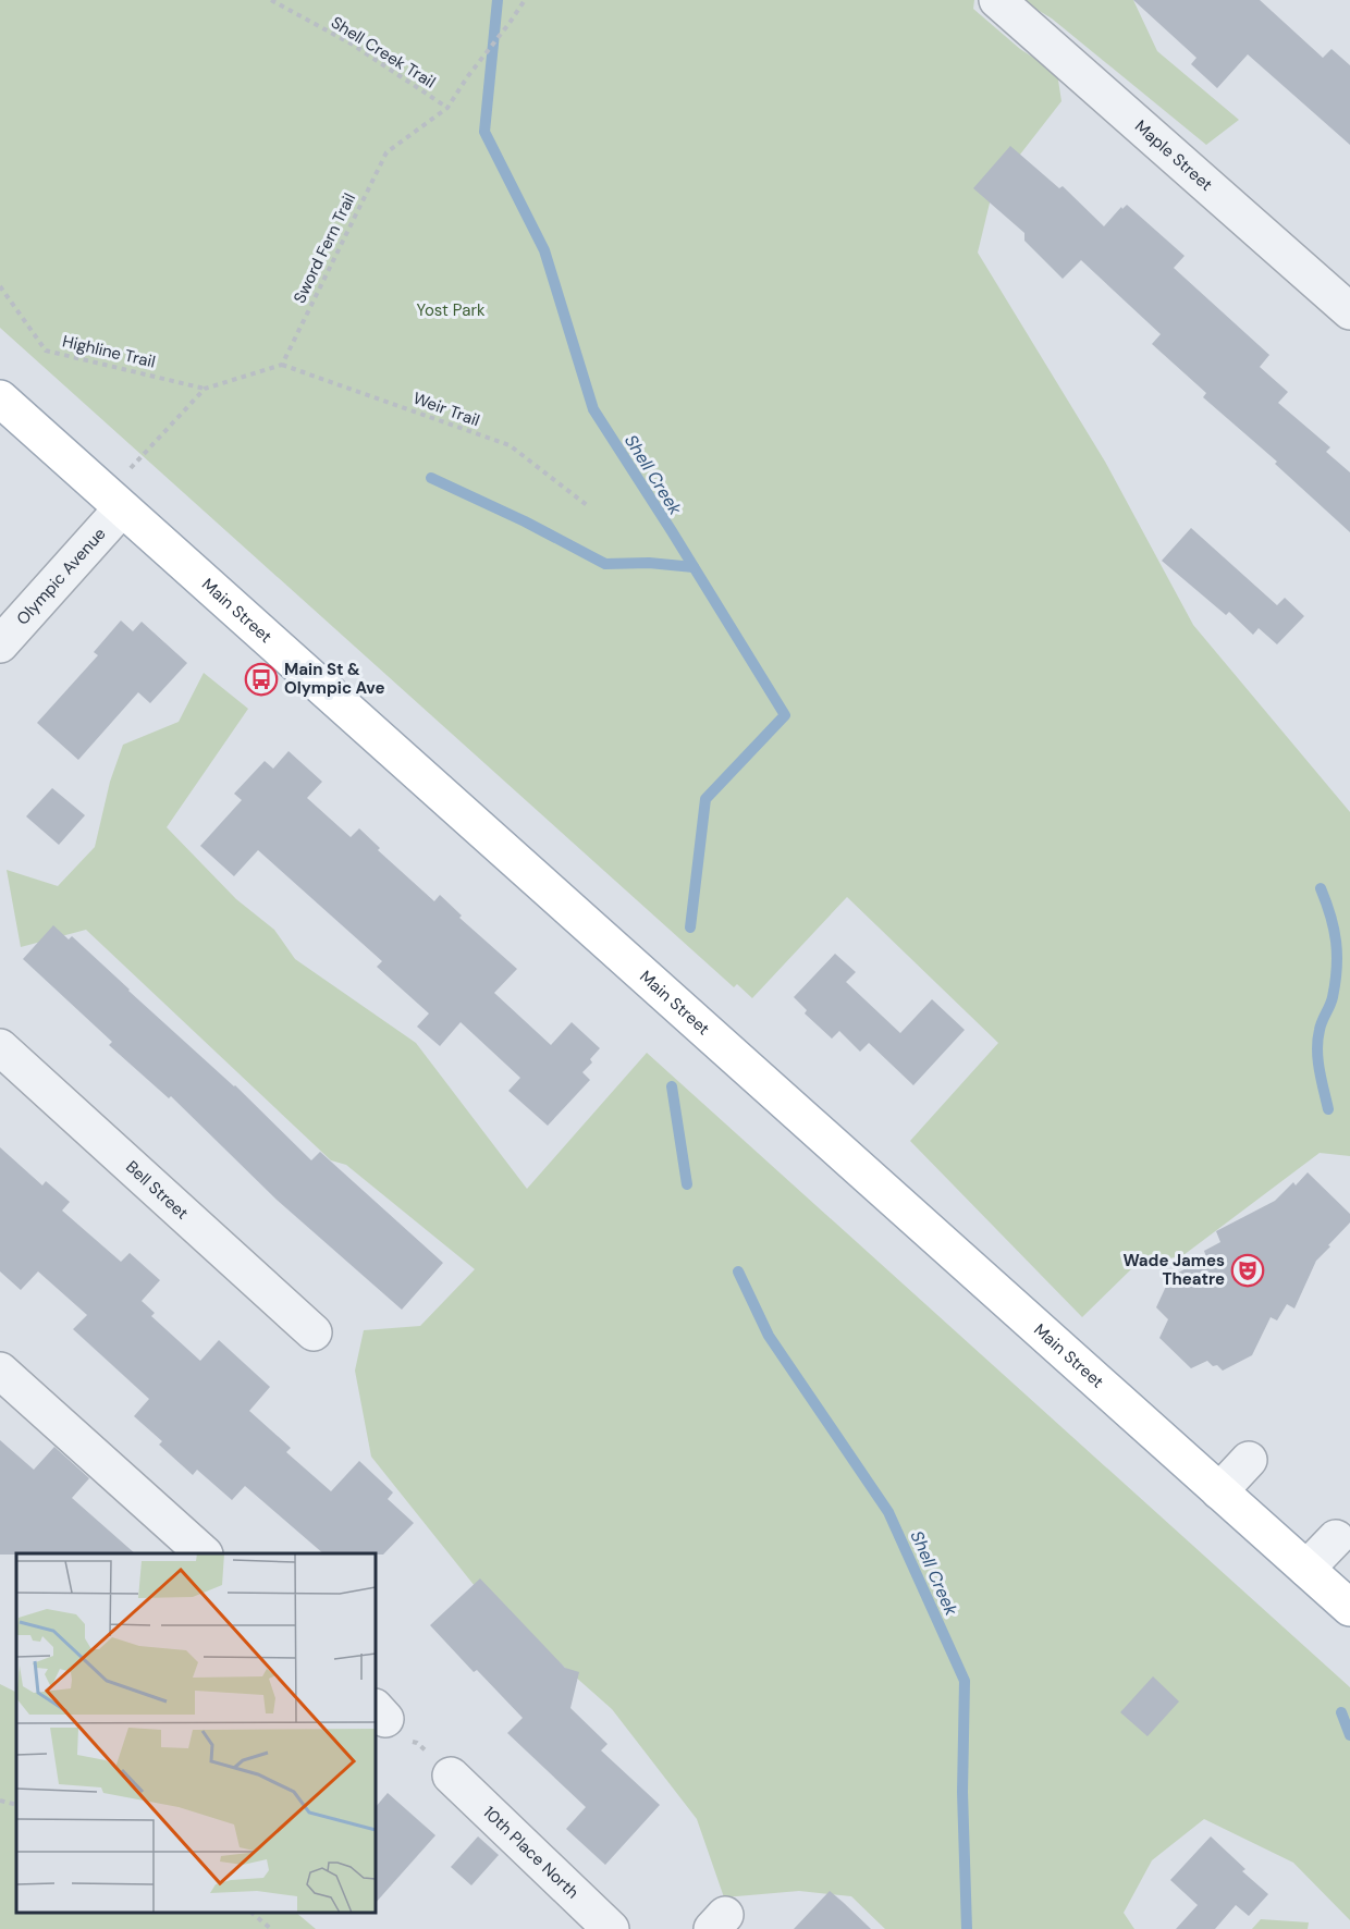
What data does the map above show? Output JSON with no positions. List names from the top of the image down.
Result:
{
  "streets": {
    "main road": ["Main Street"],
    "street": [
      "Maple Street",
      "Olympic Avenue",
      "Bell Street",
      "10th Place North"
    ],
    "path": [
      "Shell Creek Trail",
      "Sword Fern Trail",
      "Highline Trail",
      "Weir Trail"
    ]
  },
  "crossings": [
    ["Shell Creek Trail", "Sword Fern Trail"],
    ["Sword Fern Trail", "Weir Trail"],
    ["Olympic Avenue", "Main Street"]
  ],
  "water": ["Shell Creek"],
  "parks": ["Yost Park"],
  "places": {
    "bus stop": ["Main St & Olympic Ave"],
    "theatre": ["Wade James Theatre"]
  }
}
